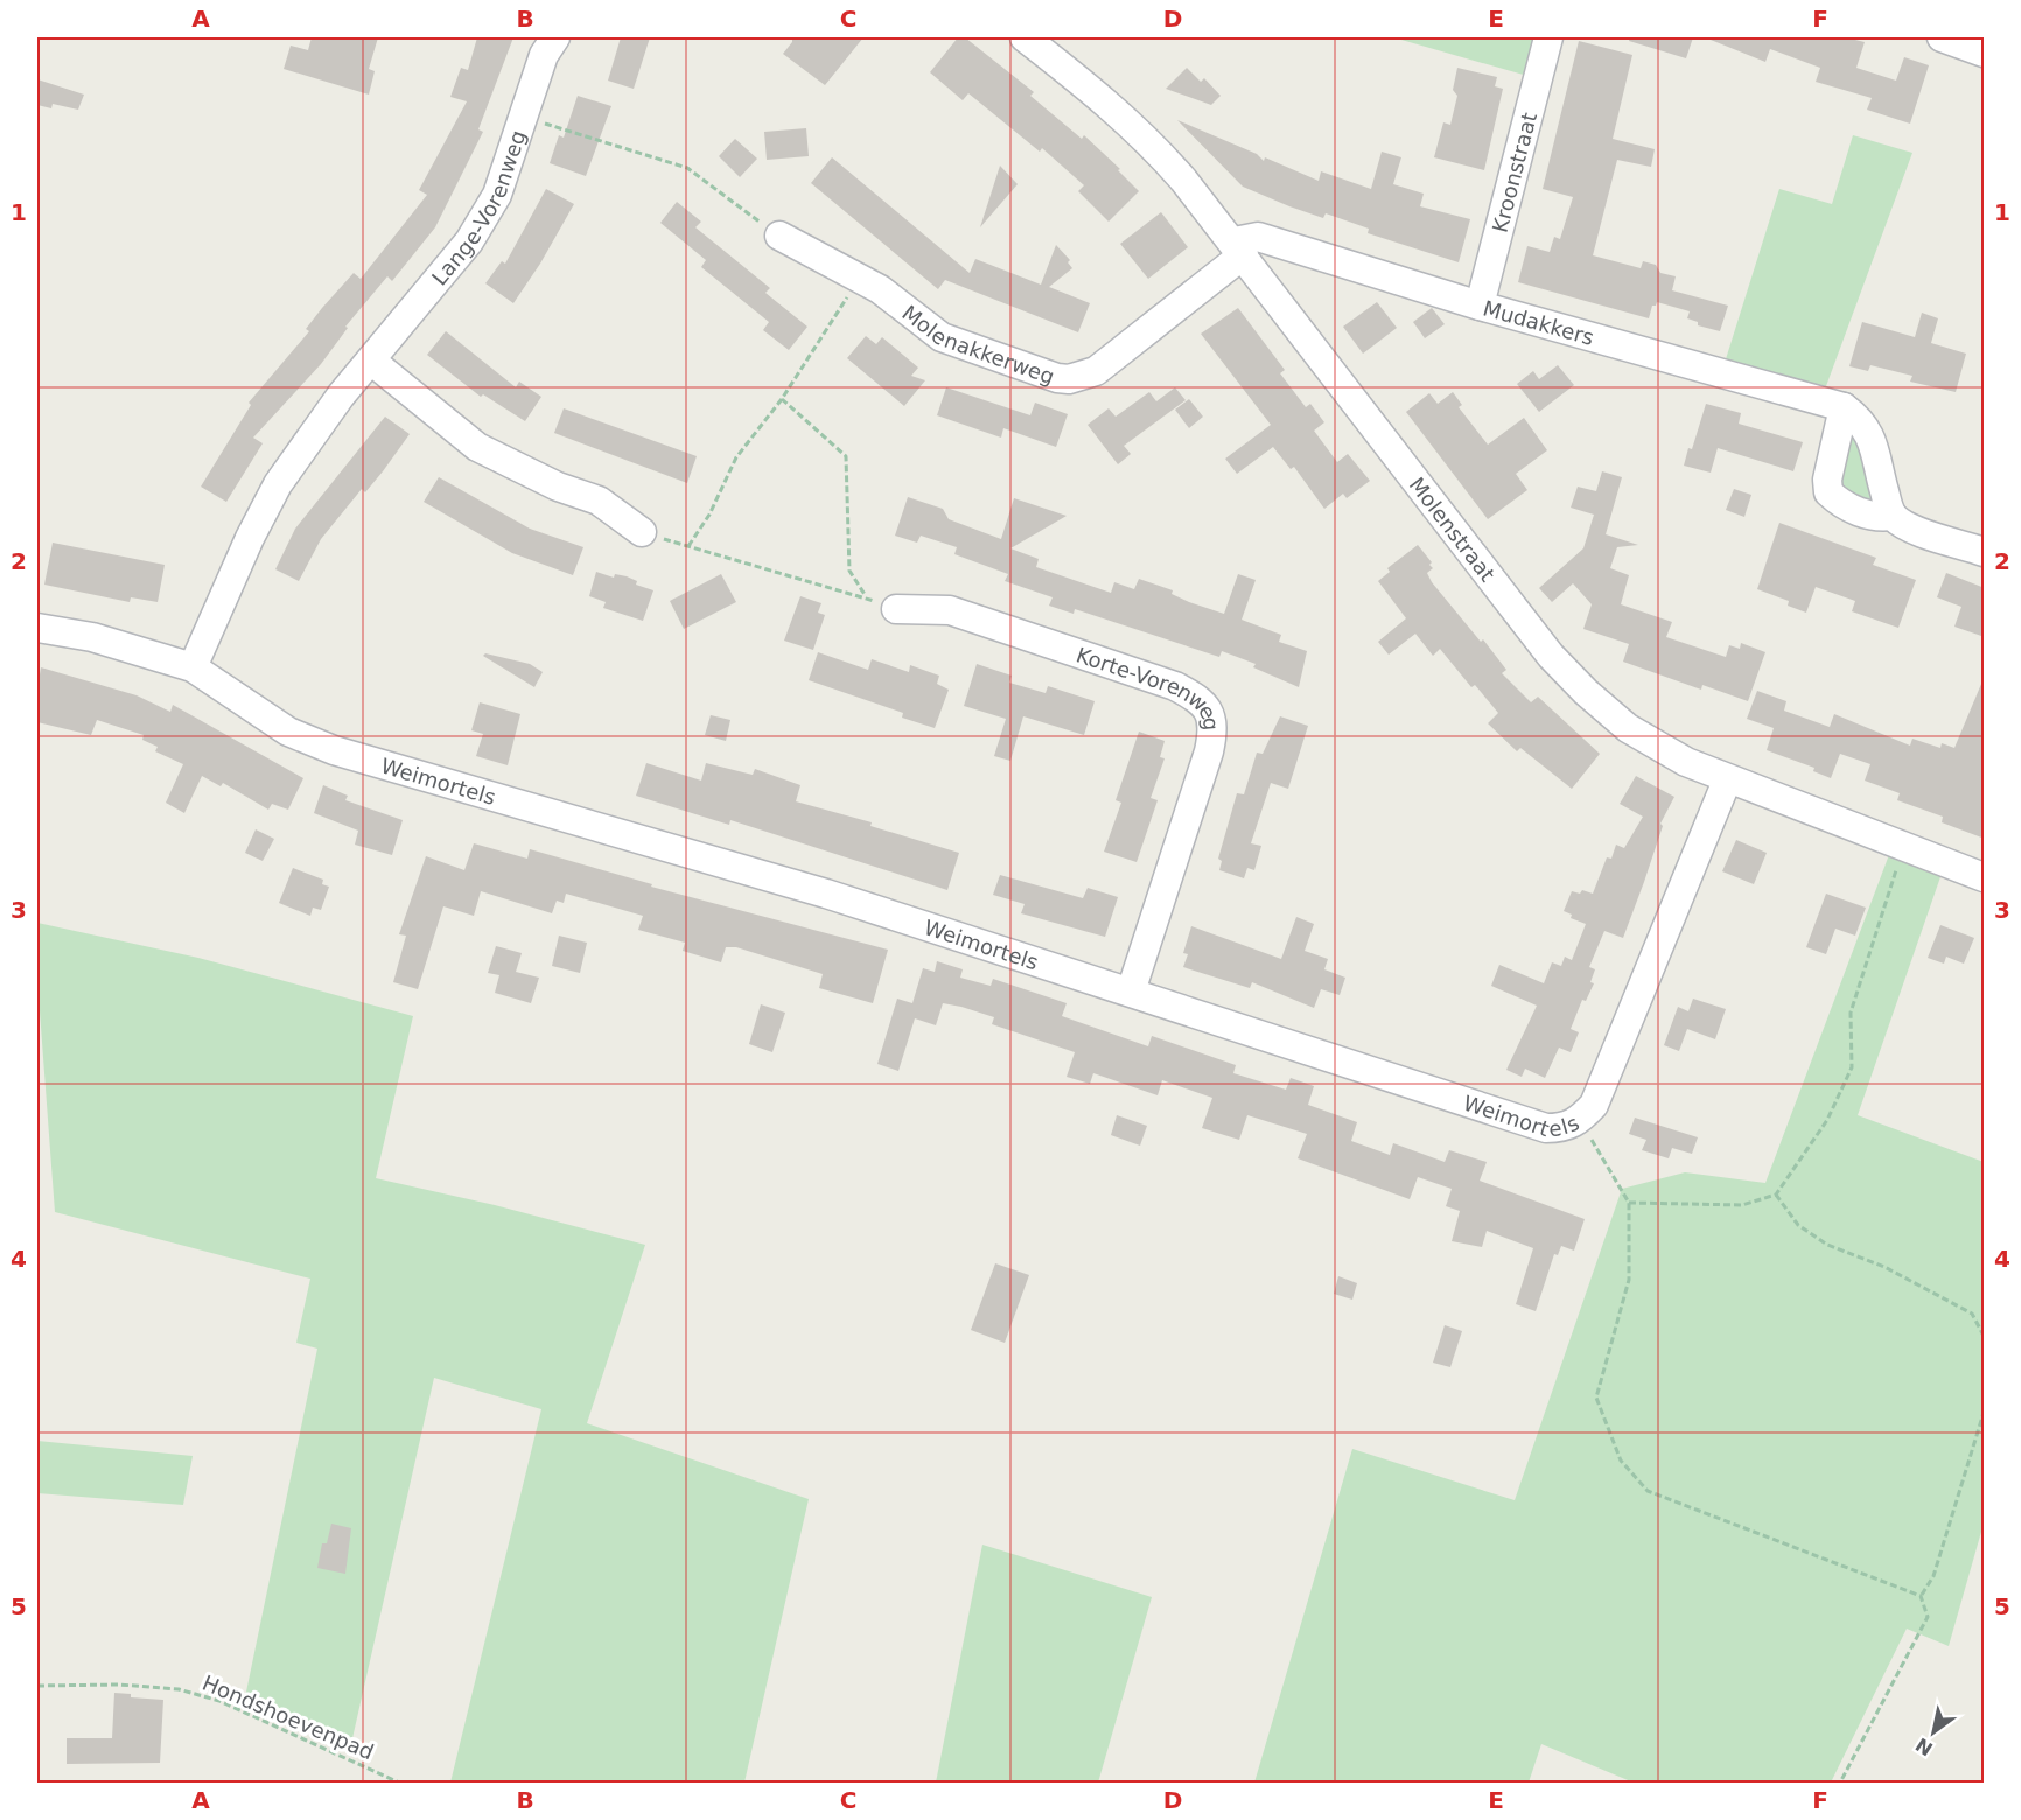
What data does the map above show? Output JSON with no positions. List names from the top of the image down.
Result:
{
  "streets": {
    "street": [
      "Kroonstraat",
      "Lange-Vorenweg",
      "Mudakkers",
      "Molenakkerweg",
      "Molenstraat",
      "Korte-Vorenweg",
      "Weimortels"
    ],
    "path": ["Hondshoevenpad"]
  },
  "crossings": [
    ["Kroonstraat", "Mudakkers"],
    ["Lange-Vorenweg", "Weimortels"],
    ["Mudakkers", "Molenakkerweg"],
    ["Mudakkers", "Molenstraat"],
    ["Molenakkerweg", "Molenstraat"],
    ["Molenstraat", "Weimortels"],
    ["Korte-Vorenweg", "Weimortels"]
  ],
  "north": "bottom left",
  "grid": {
    "columns": [
      "A",
      "B",
      "C",
      "D",
      "E",
      "F"
    ],
    "rows": [
      "1",
      "2",
      "3",
      "4",
      "5"
    ]
  }
}
